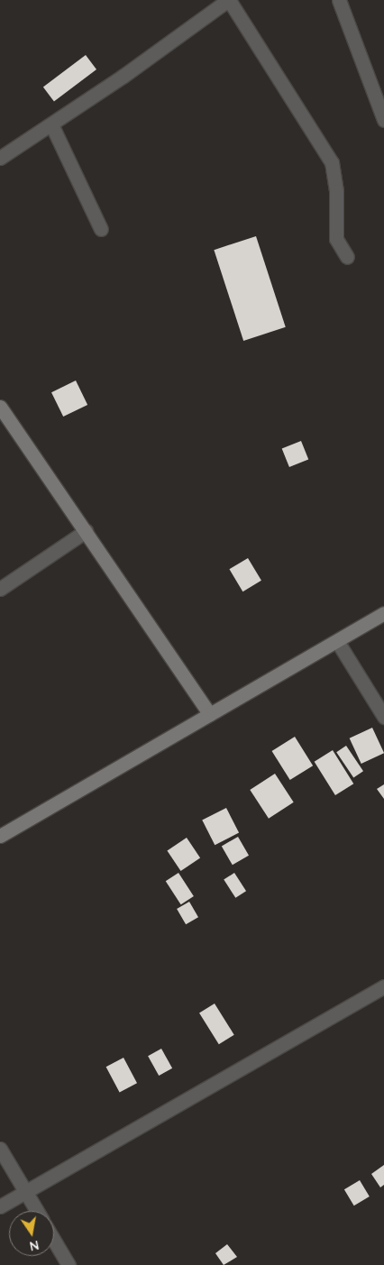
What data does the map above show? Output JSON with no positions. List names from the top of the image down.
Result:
{
  "north": "bottom"
}
